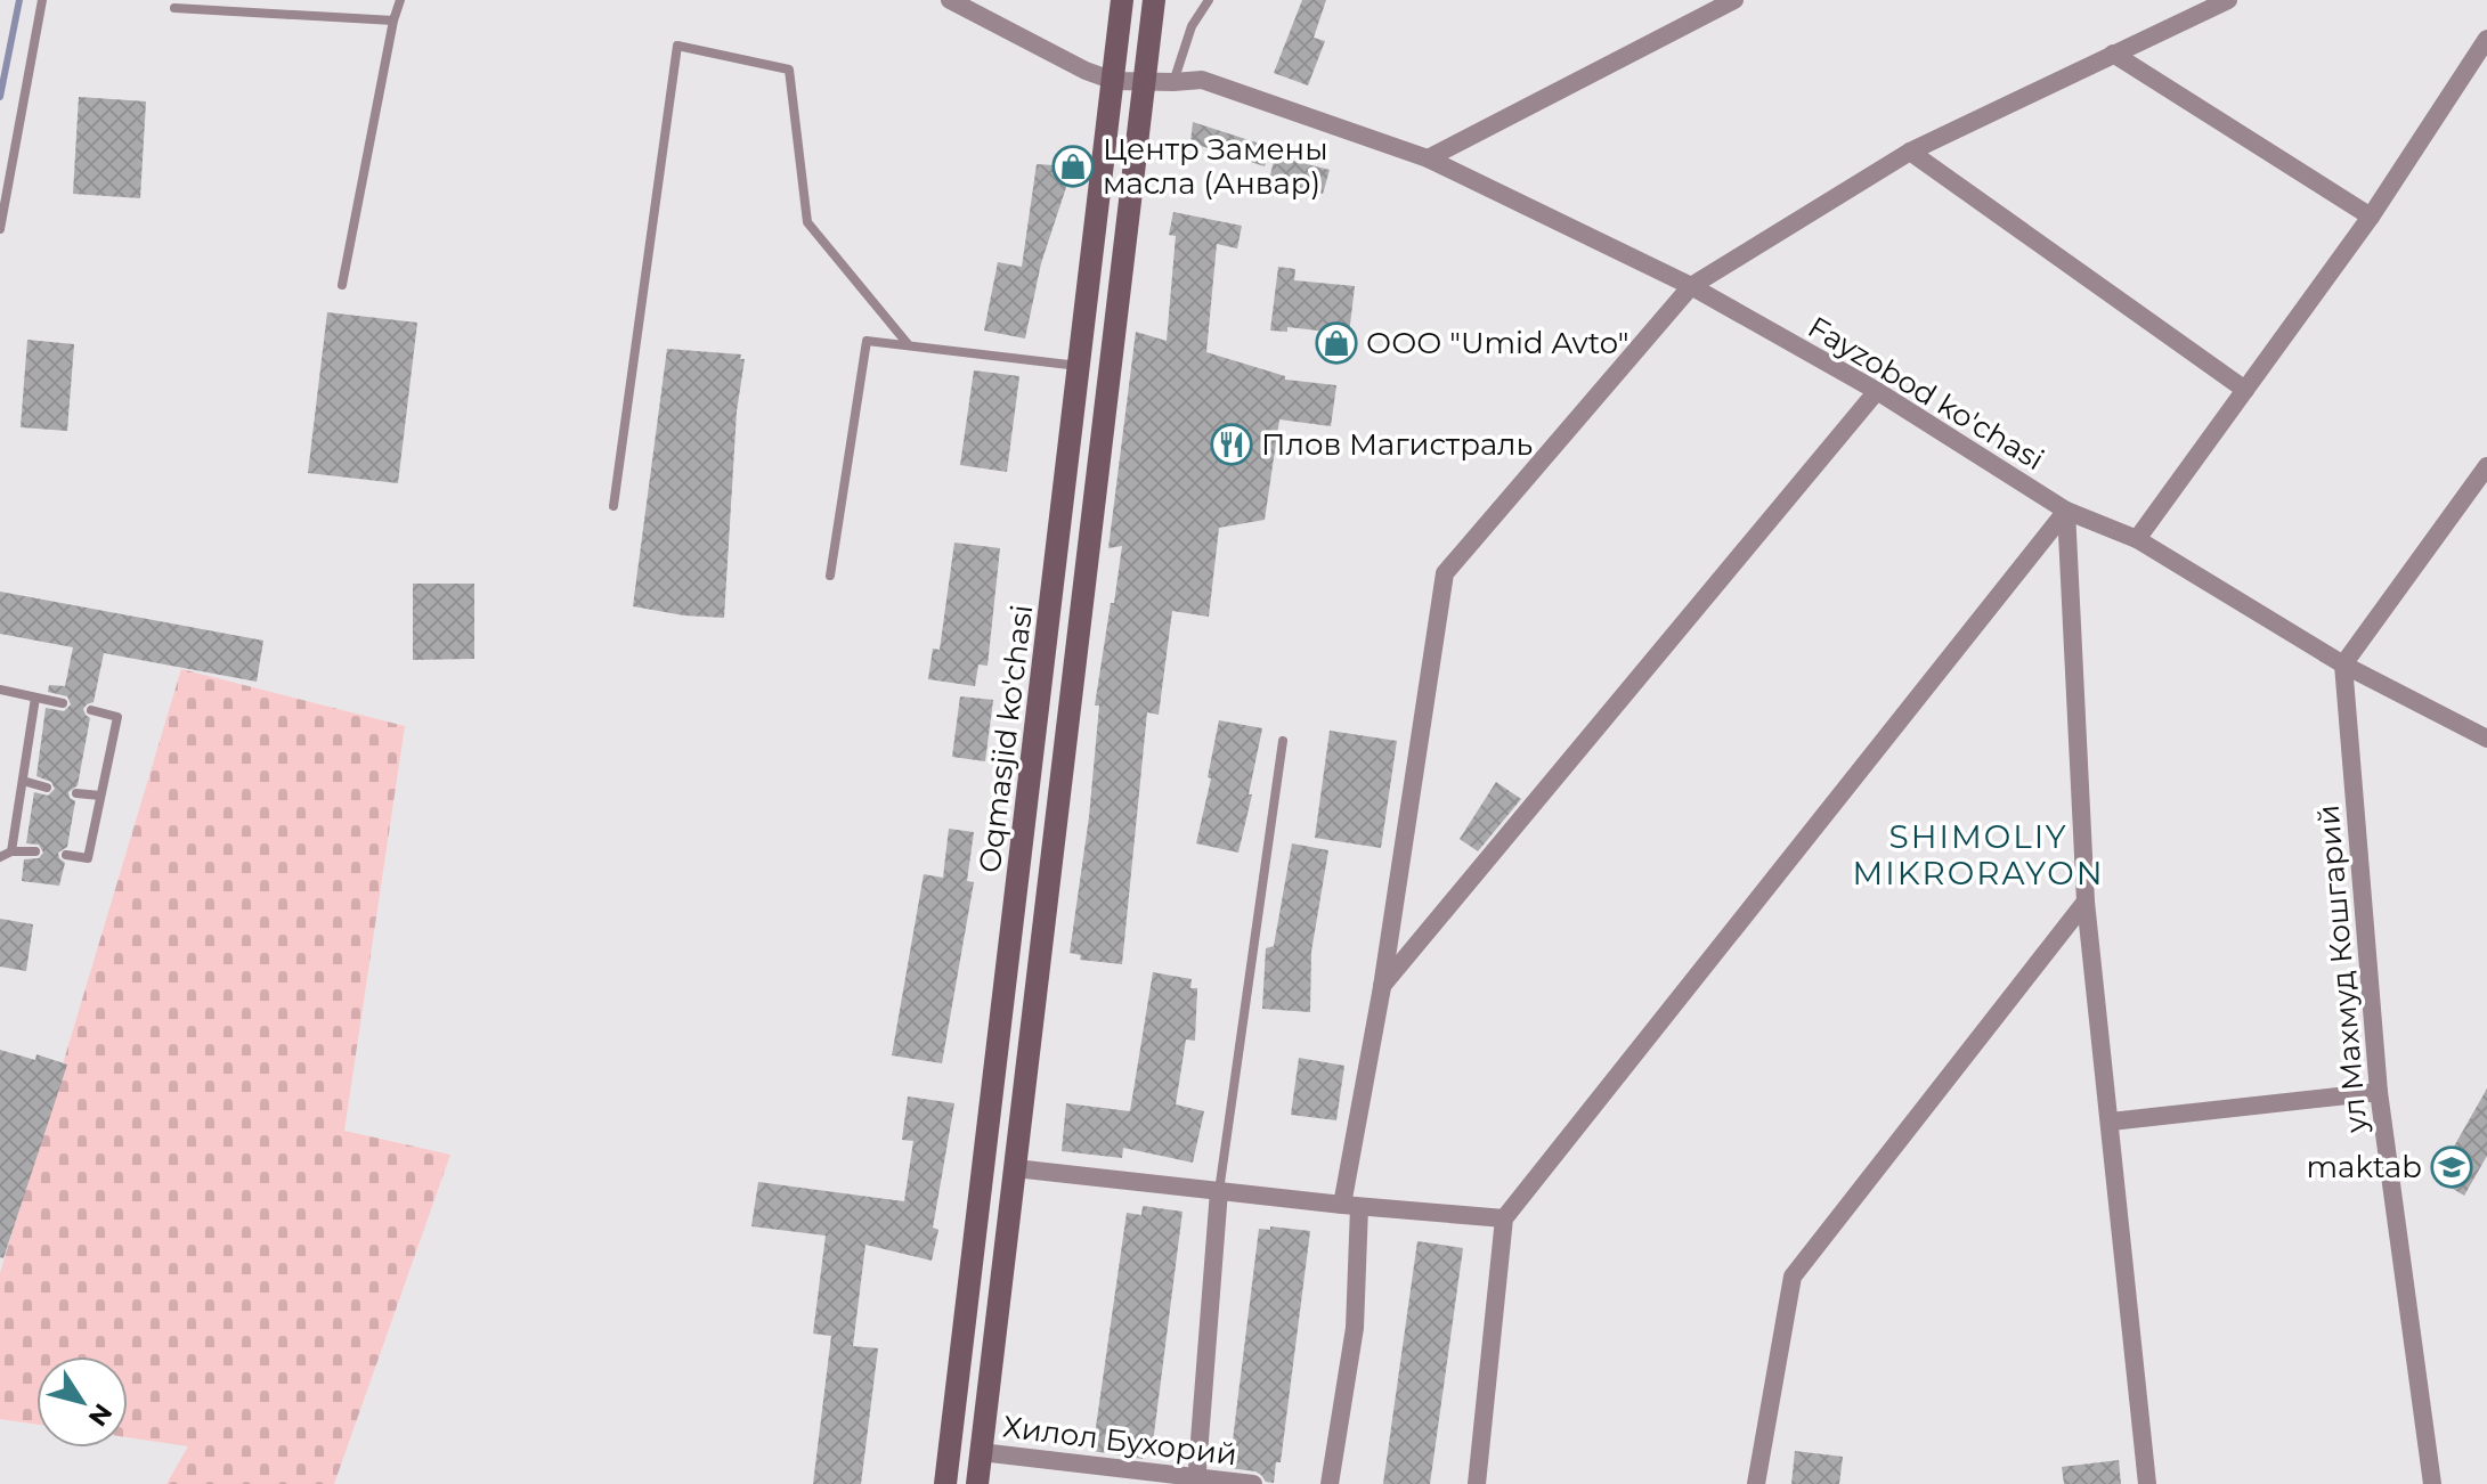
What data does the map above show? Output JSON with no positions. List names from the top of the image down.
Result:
{
  "streets": {
    "main road": ["Oqmasjid ko'chasi"],
    "street": ["Fayzobod ko'chasi", "ул Махмуд Кошгарий", "Хилол Бухорий"]
  },
  "crossings": [
    ["Fayzobod ko'chasi", "Oqmasjid ko'chasi"],
    ["Fayzobod ko'chasi", "ул Махмуд Кошгарий"],
    ["Oqmasjid ko'chasi", "Хилол Бухорий"]
  ],
  "districts": ["SHIMOLIY MIKRORAYON"],
  "places": {
    "shop": ["Центр Замены масла (Анвар)", "ООО \"Umid Avto\""],
    "restaurant": ["Плов Магистраль"],
    "school or university": ["maktab"]
  },
  "north": "bottom right"
}
